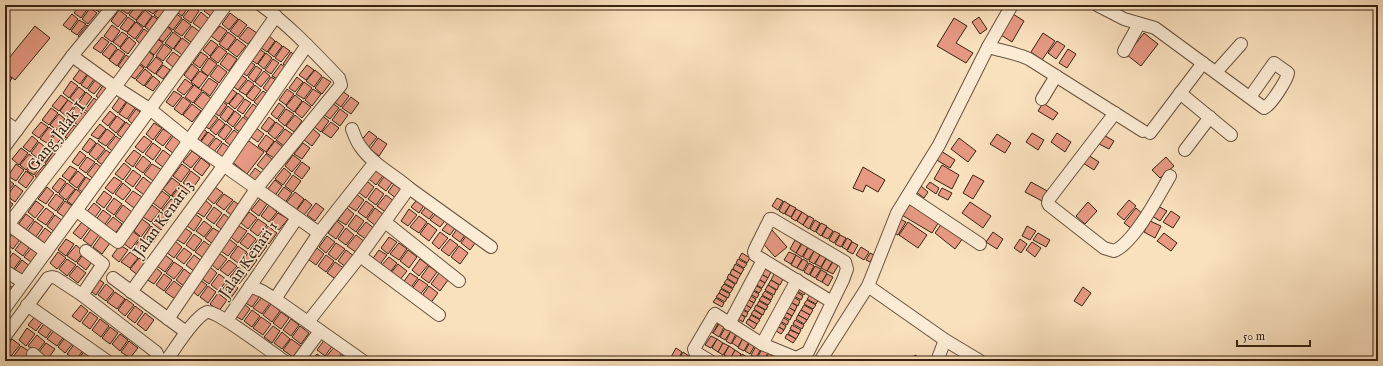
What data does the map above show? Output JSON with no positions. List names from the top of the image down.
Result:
{
  "streets": {
    "street": ["Gang Jalak I", "Jalan Kenari 3", "Jalan Kenari 1"]
  },
  "scale_bar": "50 m"
}
